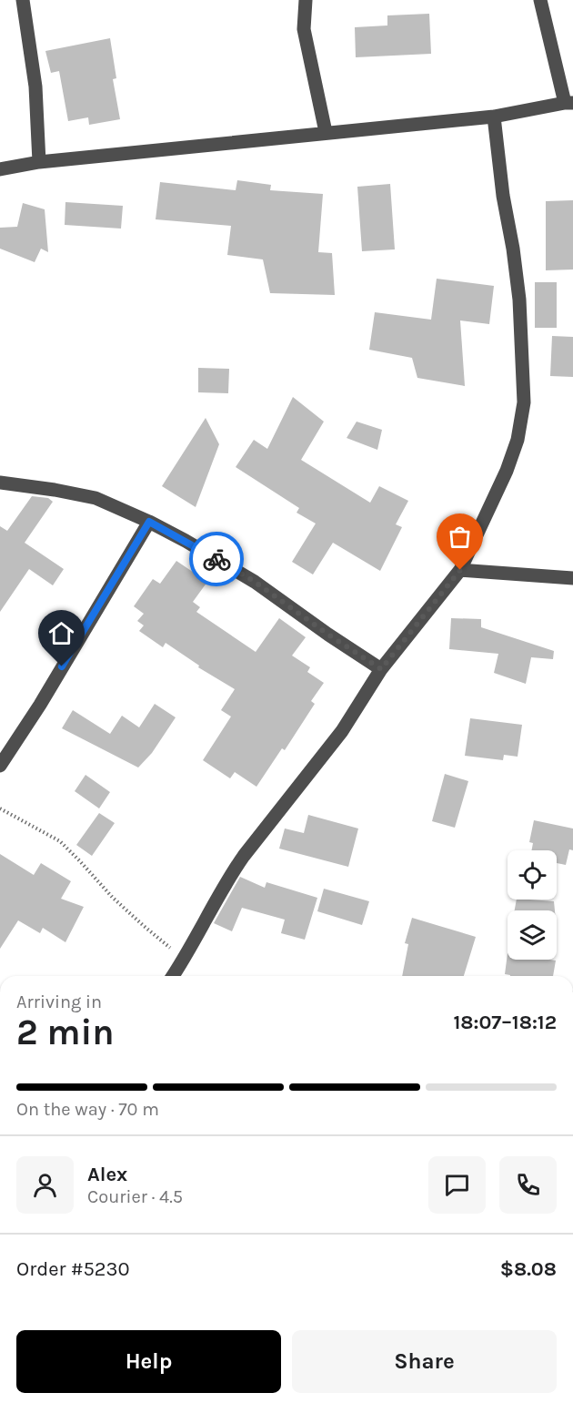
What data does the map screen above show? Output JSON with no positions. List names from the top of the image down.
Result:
{
  "page": {
    "heading": ["2 min", "Arriving in", "18:07–18:12"],
    "panel": [
      "Alex",
      "Courier · 4.5",
      "Order #5230",
      "$8.08"
    ],
    "bar": "On the way · 70 m",
    "buttons": ["Help", "Share"]
  }
}
